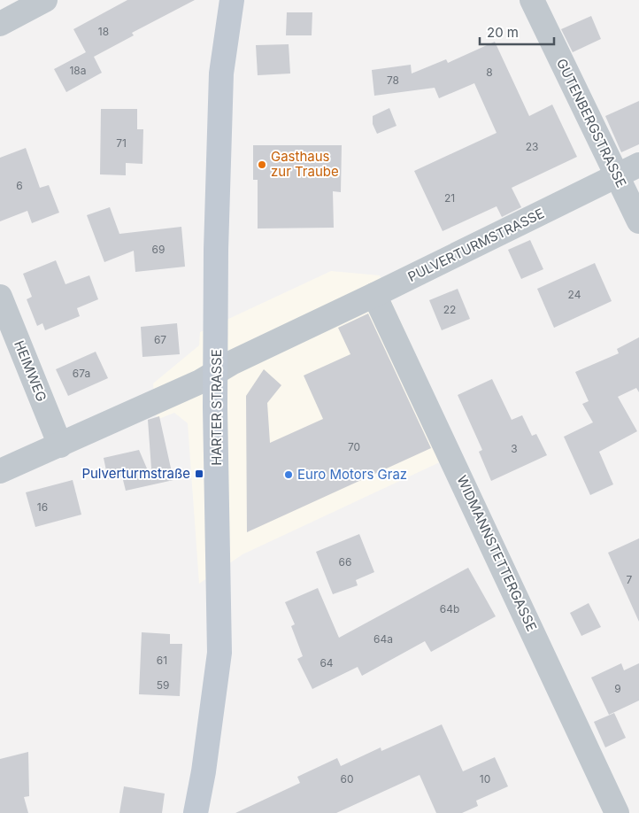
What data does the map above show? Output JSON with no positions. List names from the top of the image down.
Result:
{
  "streets": {
    "main road": ["HARTER STRASSE"],
    "street": [
      "GUTENBERGSTRASSE",
      "PULVERTURMSTRASSE",
      "HEIMWEG",
      "WIDMANNSTETTERGASSE"
    ]
  },
  "crossings": [
    ["GUTENBERGSTRASSE", "PULVERTURMSTRASSE"],
    ["PULVERTURMSTRASSE", "HEIMWEG"],
    ["PULVERTURMSTRASSE", "HARTER STRASSE"],
    ["PULVERTURMSTRASSE", "WIDMANNSTETTERGASSE"]
  ],
  "places": {
    "other": ["Gasthaus zur Traube", "Euro Motors Graz"],
    "transit": ["Pulverturmstraße"]
  },
  "house_numbers": [
    "18",
    "18a",
    "8",
    "78",
    "71",
    "23",
    "6",
    "21",
    "69",
    "24",
    "22",
    "67",
    "67a",
    "70",
    "3",
    "16",
    "66",
    "7",
    "64b",
    "64a",
    "61",
    "64",
    "59",
    "9",
    "60",
    "10"
  ],
  "scale_bar": "20 m"
}
